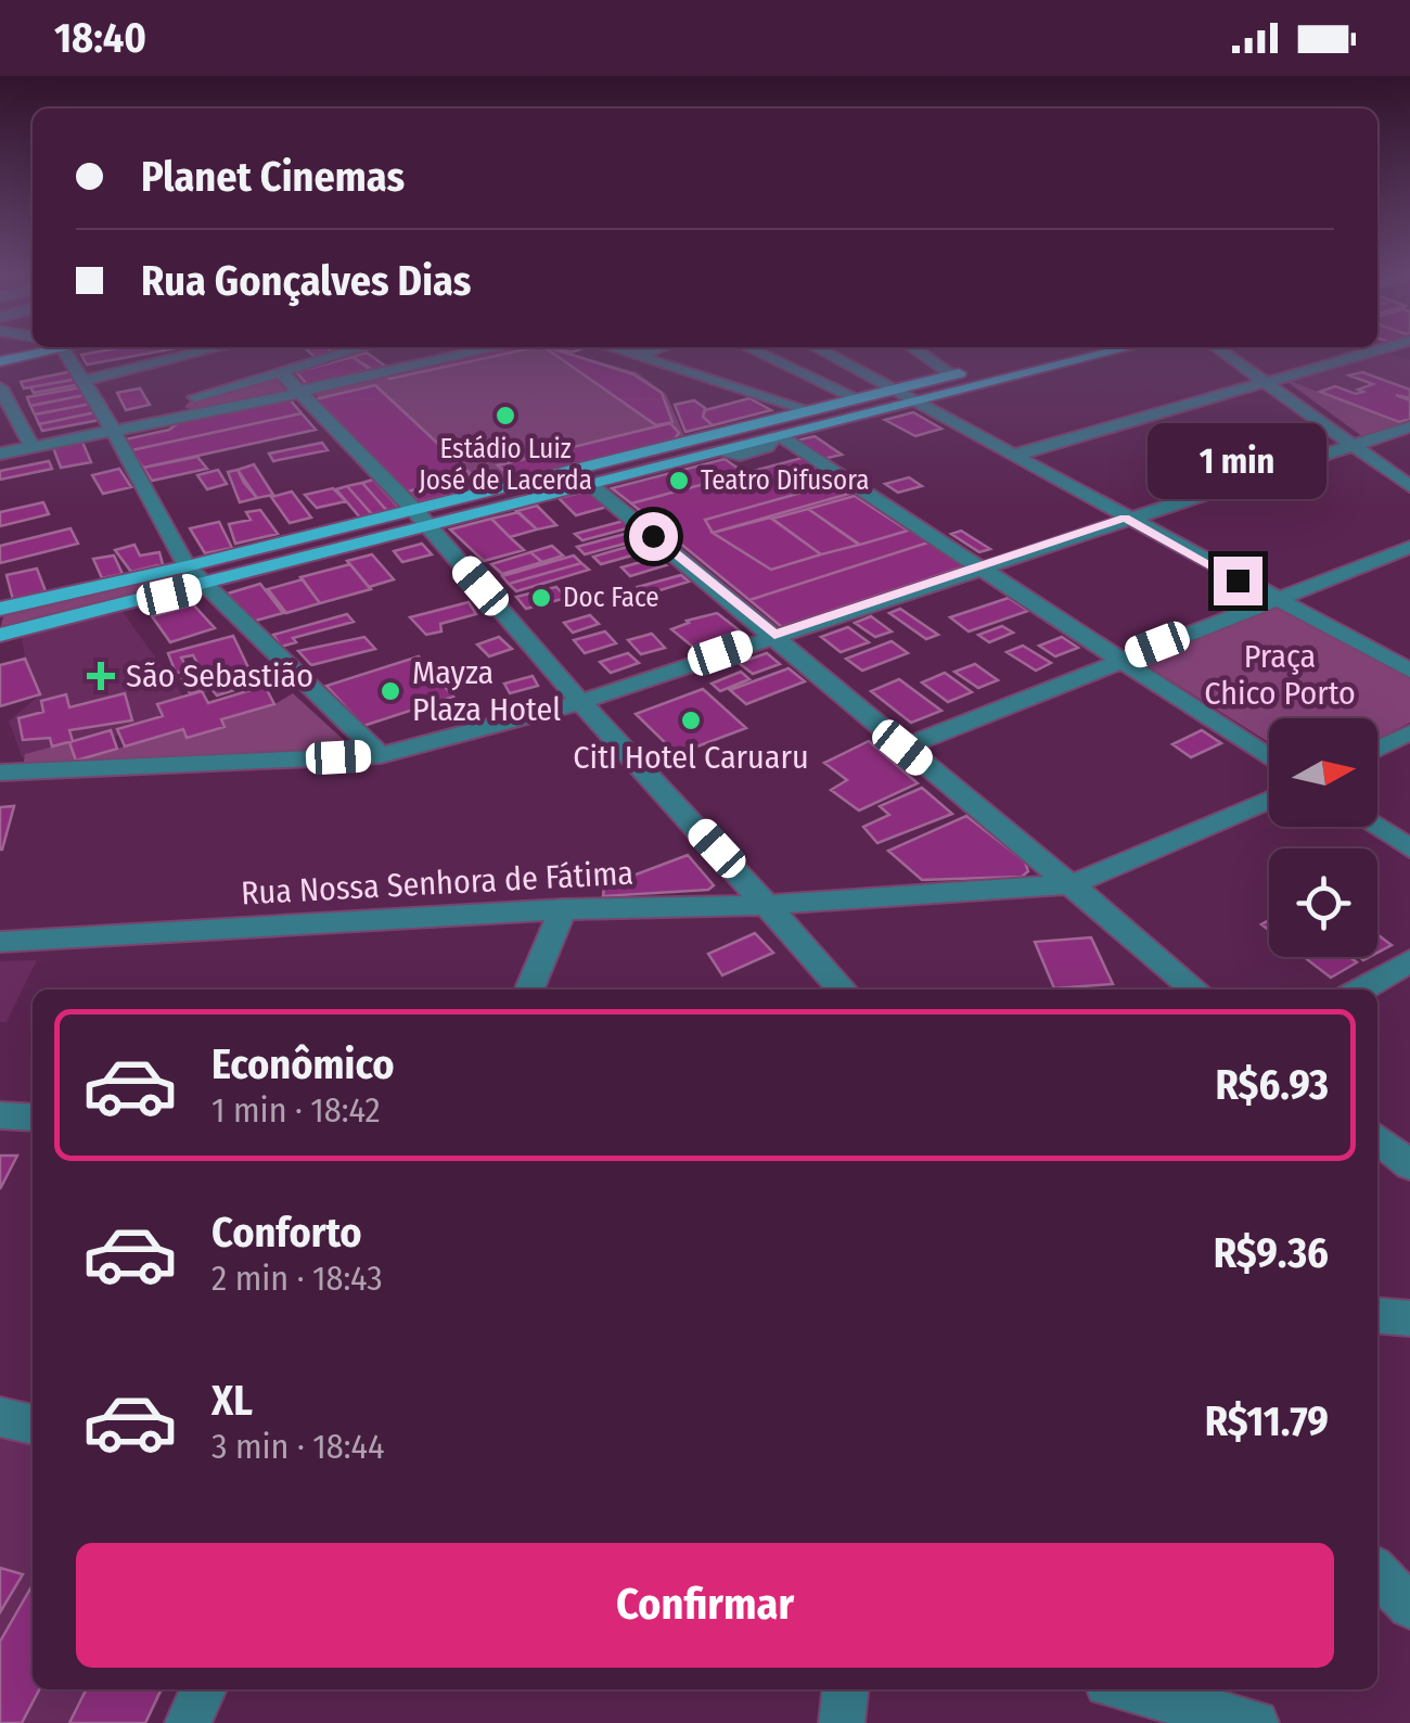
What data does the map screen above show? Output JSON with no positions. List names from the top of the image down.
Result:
{
  "streets": {
    "street": ["Rua Nossa Senhora de Fátima"]
  },
  "parks": ["Praça Chico Porto"],
  "places": {
    "other": [
      "Estádio Luiz José de Lacerda",
      "Teatro Difusora",
      "Doc Face",
      "Mayza Plaza Hotel",
      "CitI Hotel Caruaru"
    ],
    "health": ["São Sebastião"]
  },
  "north": "right",
  "page": {
    "status": "18:40",
    "banner": ["Planet Cinemas", "Rua Gonçalves Dias"],
    "bubble": "1 min",
    "list": [
      {
        "name": "Econômico",
        "note": "1 min · 18:42",
        "value": "R$6.93"
      },
      {
        "name": "Conforto",
        "note": "2 min · 18:43",
        "value": "R$9.36"
      },
      {
        "name": "XL",
        "note": "3 min · 18:44",
        "value": "R$11.79"
      }
    ],
    "buttons": "Confirmar"
  }
}
